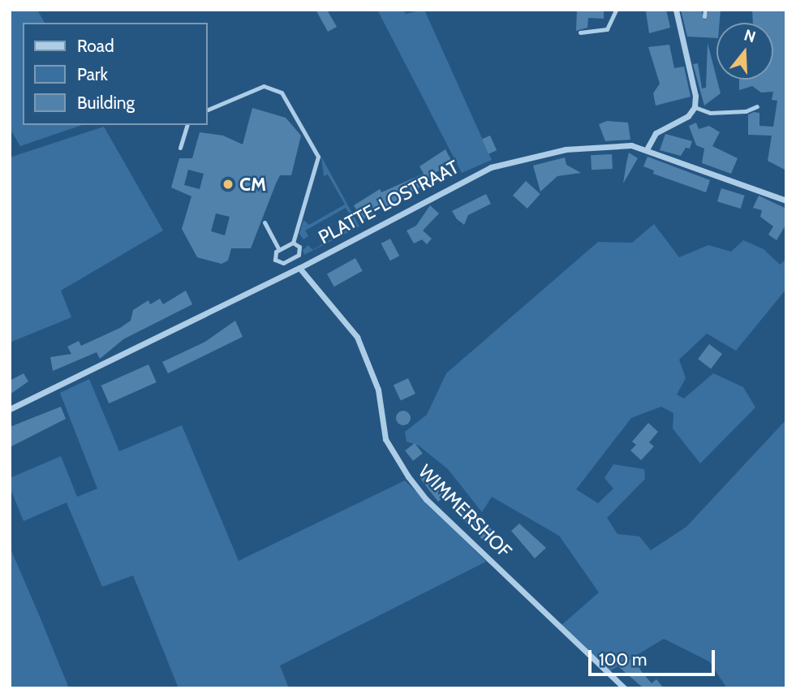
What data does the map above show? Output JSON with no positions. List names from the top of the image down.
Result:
{
  "streets": {
    "street": ["PLATTE-LOSTRAAT", "WIMMERSHOF"]
  },
  "crossings": [
    ["PLATTE-LOSTRAAT", "WIMMERSHOF"]
  ],
  "places": ["CM"],
  "legend": ["Road", "Park", "Building"],
  "scale_bar": "100 m",
  "north": "top"
}
